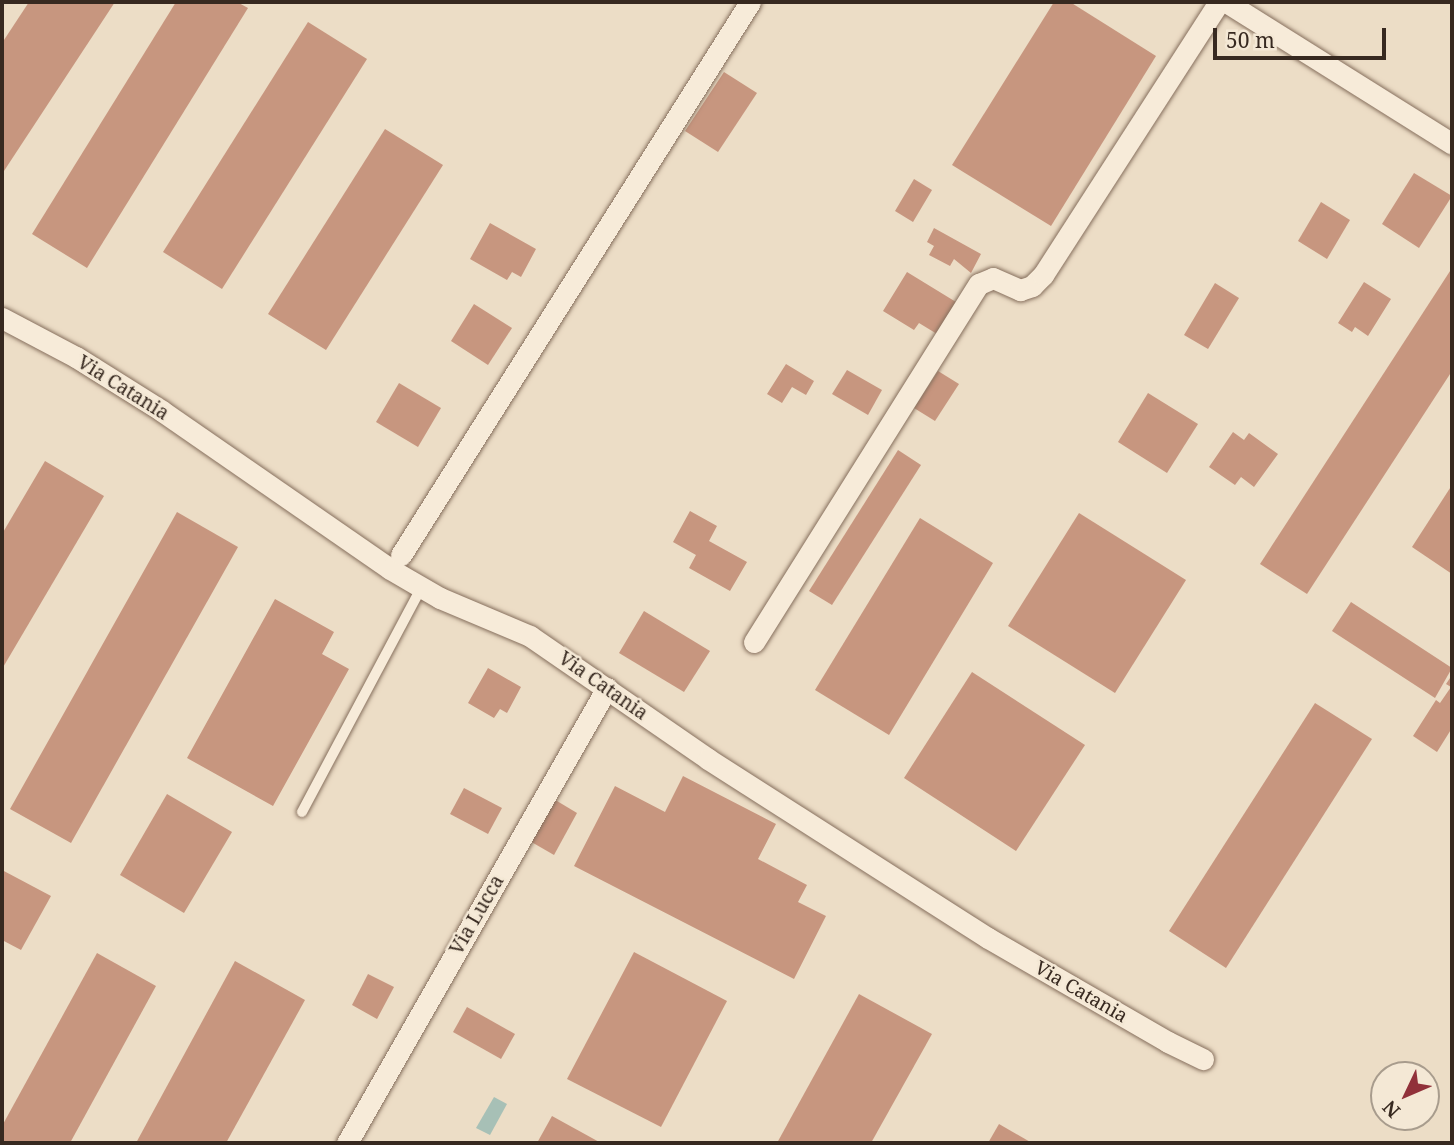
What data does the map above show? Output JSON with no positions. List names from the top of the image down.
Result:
{
  "streets": {
    "street": ["Via Catania", "Via Lucca"]
  },
  "crossings": [
    ["Via Catania", "Via Lucca"]
  ],
  "scale_bar": "50 m",
  "north": "bottom left"
}
